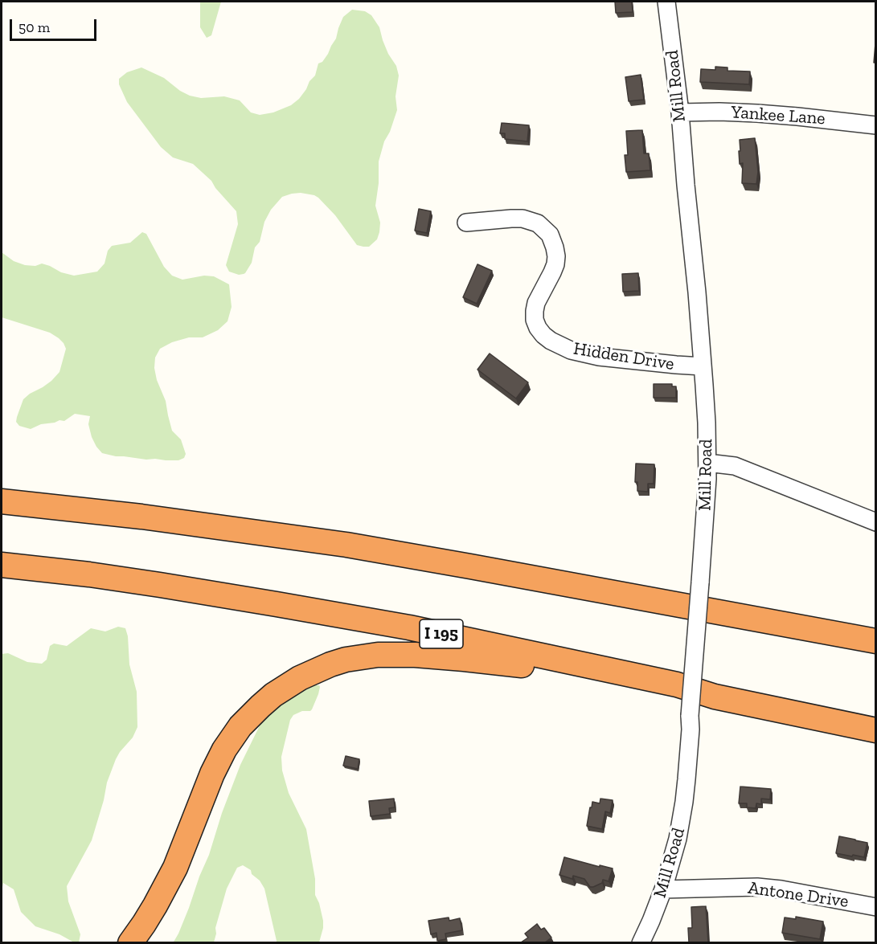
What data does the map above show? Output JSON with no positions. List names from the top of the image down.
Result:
{
  "streets": {
    "highway": ["I 195"],
    "street": [
      "Mill Road",
      "Yankee Lane",
      "Hidden Drive",
      "Antone Drive"
    ]
  },
  "crossings": [
    ["Mill Road", "Yankee Lane"],
    ["Mill Road", "Hidden Drive"],
    ["Mill Road", "Antone Drive"]
  ],
  "scale_bar": "50 m"
}
